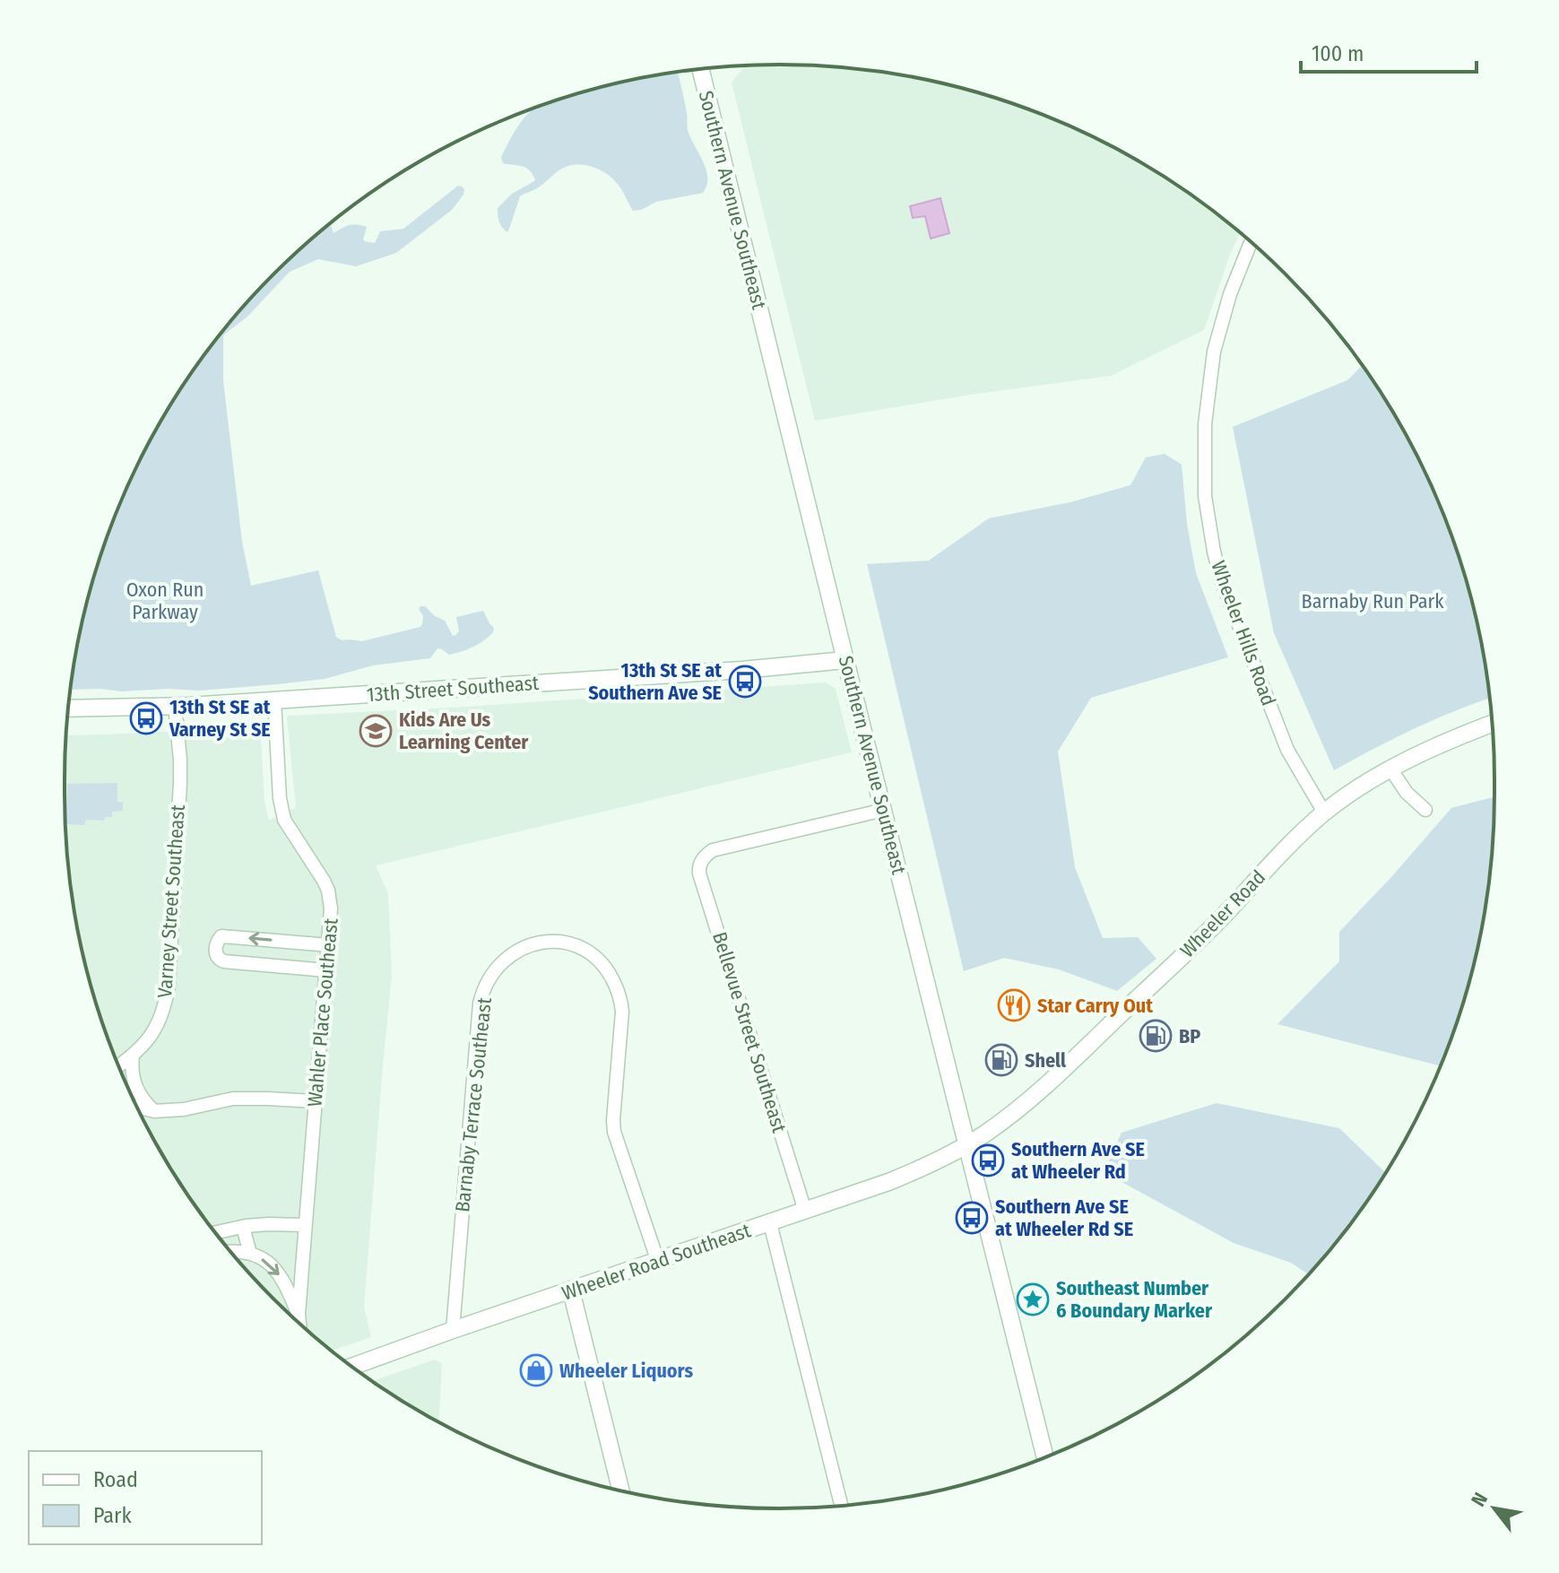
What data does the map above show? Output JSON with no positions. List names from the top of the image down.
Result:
{
  "streets": {
    "main road": [
      "Southern Avenue Southeast",
      "13th Street Southeast",
      "Wheeler Road",
      "Wheeler Road Southeast"
    ],
    "street": [
      "Wheeler Hills Road",
      "Varney Street Southeast",
      "Wahler Place Southeast",
      "Bellevue Street Southeast",
      "Barnaby Terrace Southeast"
    ]
  },
  "crossings": [
    ["Southern Avenue Southeast", "13th Street Southeast"],
    ["Southern Avenue Southeast", "Wheeler Road"],
    ["Southern Avenue Southeast", "Bellevue Street Southeast"],
    ["Southern Avenue Southeast", "Wheeler Road Southeast"],
    ["Wheeler Hills Road", "Wheeler Road"],
    ["13th Street Southeast", "Varney Street Southeast"],
    ["13th Street Southeast", "Wahler Place Southeast"],
    ["Wheeler Road", "Wheeler Road Southeast"],
    ["Bellevue Street Southeast", "Wheeler Road Southeast"],
    ["Barnaby Terrace Southeast", "Wheeler Road Southeast"]
  ],
  "parks": ["Oxon Run Parkway", "Barnaby Run Park"],
  "places": {
    "bus stop": [
      "13th St SE at Southern Ave SE",
      "13th St SE at Varney St SE",
      "Southern Ave SE at Wheeler Rd",
      "Southern Ave SE at Wheeler Rd SE"
    ],
    "school or university": ["Kids Are Us Learning Center"],
    "restaurant": ["Star Carry Out"],
    "fuel station": ["BP", "Shell"],
    "place": ["Southeast Number 6 Boundary Marker"],
    "shop": ["Wheeler Liquors"]
  },
  "legend": ["Road", "Park"],
  "scale_bar": "100 m",
  "north": "top left"
}
